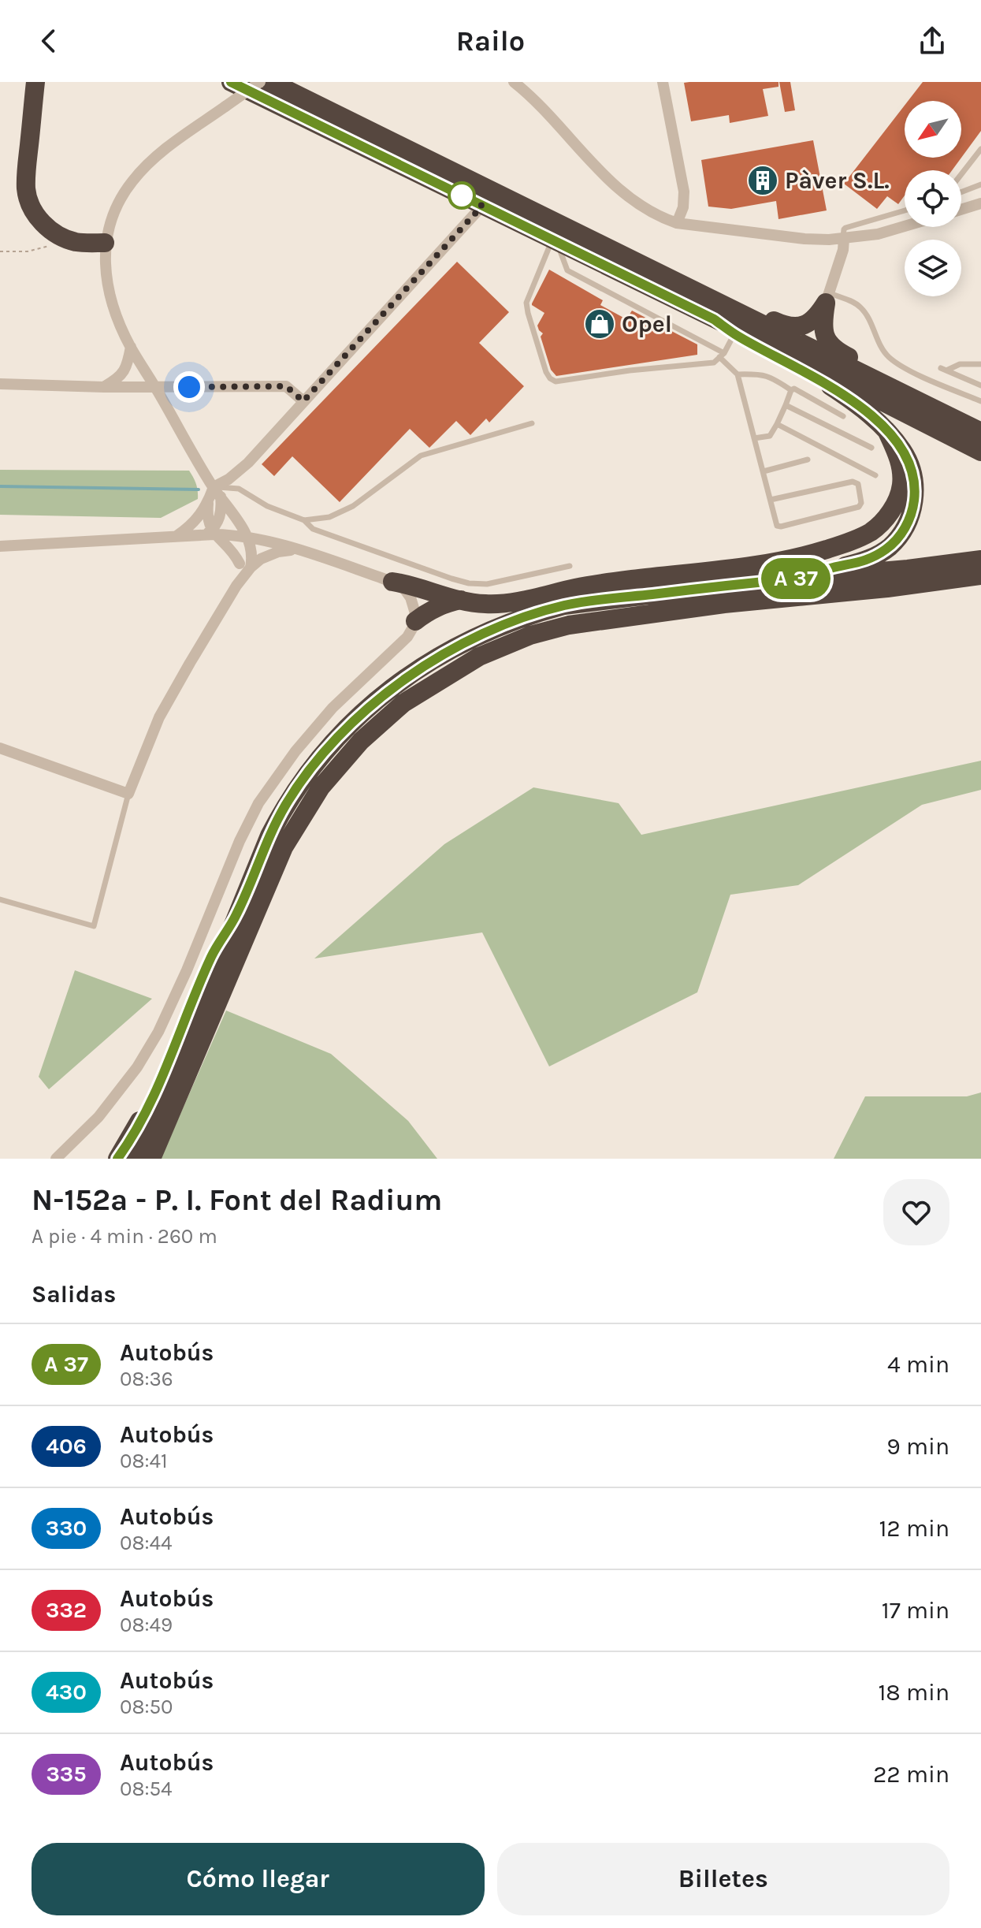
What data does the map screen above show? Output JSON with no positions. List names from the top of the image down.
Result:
{
  "places": {
    "building": ["Pàver S.L."],
    "shop": ["Opel"]
  },
  "north": "bottom left",
  "page": {
    "header": "Railo",
    "on_map": "A 37",
    "heading": [
      ["N-152a - P. I. Font del Radium", "A pie · 4 min · 260 m"],
      "Salidas"
    ],
    "list": [
      {
        "mark": "A 37",
        "name": "Autobús",
        "note": "08:36",
        "value": "4 min"
      },
      {
        "mark": "406",
        "name": "Autobús",
        "note": "08:41",
        "value": "9 min"
      },
      {
        "mark": "330",
        "name": "Autobús",
        "note": "08:44",
        "value": "12 min"
      },
      {
        "mark": "332",
        "name": "Autobús",
        "note": "08:49",
        "value": "17 min"
      },
      {
        "mark": "430",
        "name": "Autobús",
        "note": "08:50",
        "value": "18 min"
      },
      {
        "mark": "335",
        "name": "Autobús",
        "note": "08:54",
        "value": "22 min"
      }
    ],
    "buttons": ["Cómo llegar", "Billetes"]
  }
}
